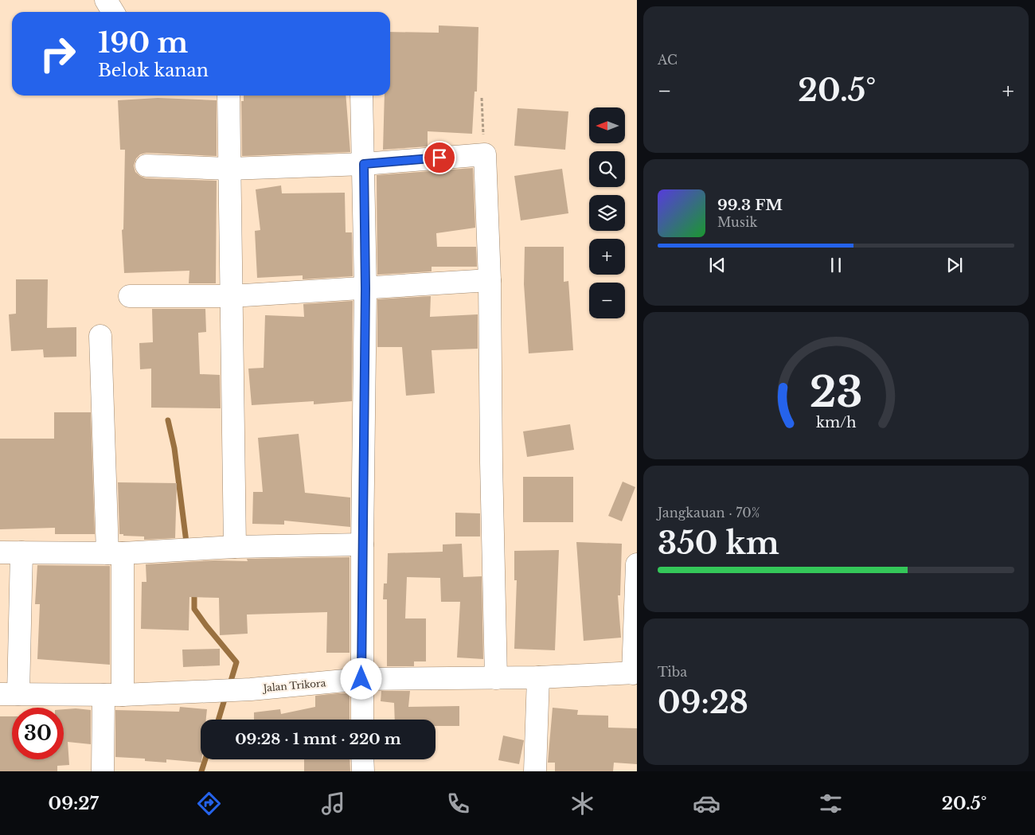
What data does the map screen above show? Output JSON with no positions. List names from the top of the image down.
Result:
{
  "streets": {
    "street": ["Jalan Trikora"]
  },
  "north": "left",
  "page": {
    "tile": [
      "AC",
      ["Jangkauan · 70%", "350 km"],
      ["Tiba", "09:28"]
    ],
    "turn": ["190 m", "Belok kanan"],
    "heat": ["−", "20.5°", "+"],
    "map_buttons": ["+", "−"],
    "song": ["99.3 FM", "Musik"],
    "limit": "30",
    "trip": "09:28 · 1 mnt · 220 m",
    "tabs": ["09:27", "20.5°"],
    "gauge": ["23", "km/h"]
  }
}
